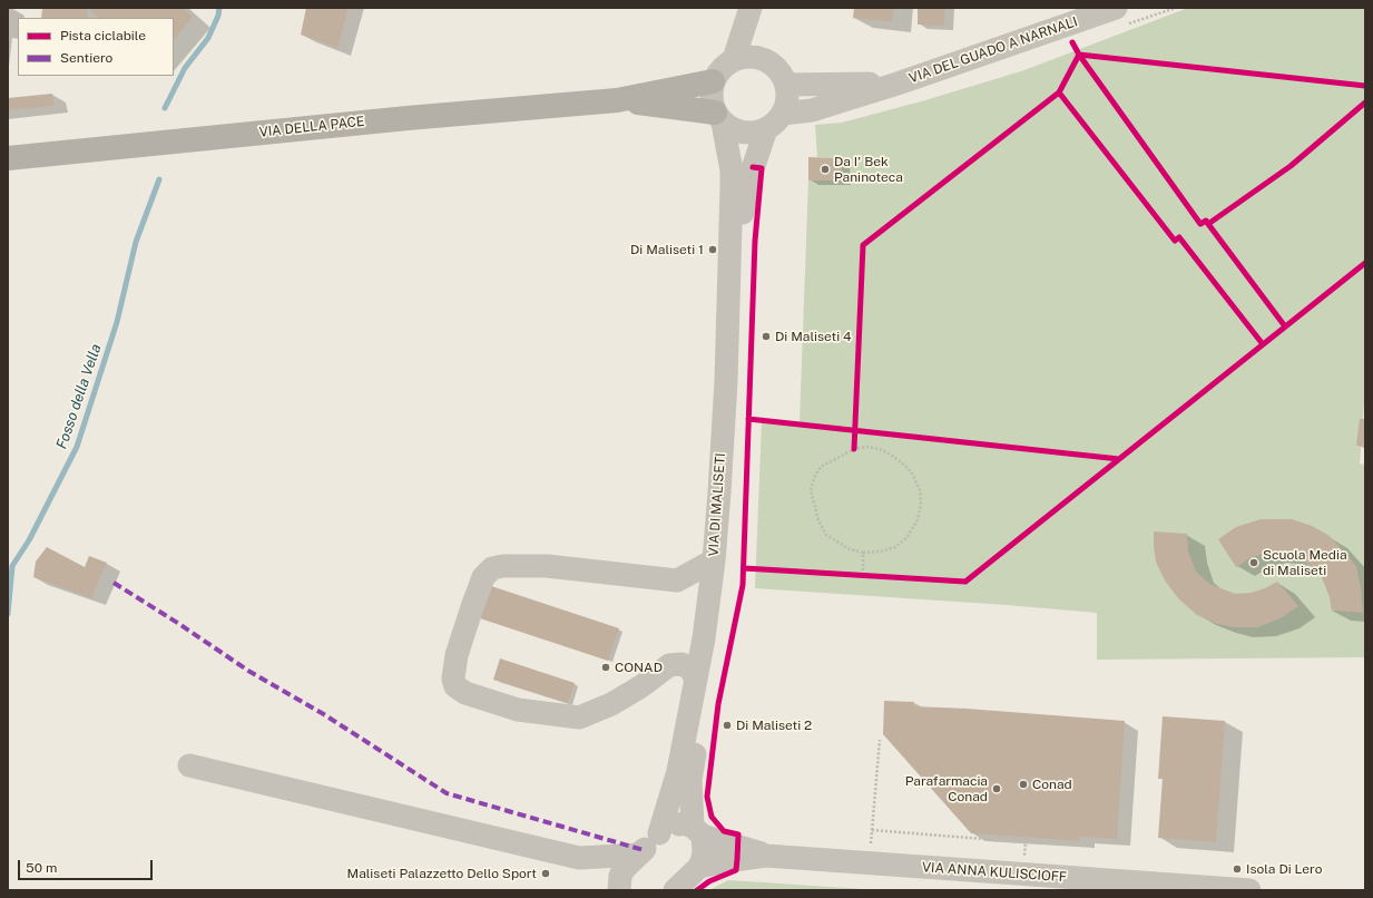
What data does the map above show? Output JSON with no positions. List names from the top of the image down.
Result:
{
  "streets": {
    "main road": ["VIA DELLA PACE"],
    "street": ["VIA DEL GUADO A NARNALI", "VIA DI MALISETI", "VIA ANNA KULISCIOFF"]
  },
  "water": ["Fosso della Vella"],
  "places": [
    "Da I' Bek Paninoteca",
    "Di Maliseti 1",
    "Di Maliseti 4",
    "Scuola Media di Maliseti",
    "CONAD",
    "Di Maliseti 2",
    "Conad",
    "Parafarmacia Conad",
    "Isola Di Lero",
    "Maliseti Palazzetto Dello Sport"
  ],
  "legend": ["Pista ciclabile", "Sentiero"],
  "scale_bar": "50 m"
}
